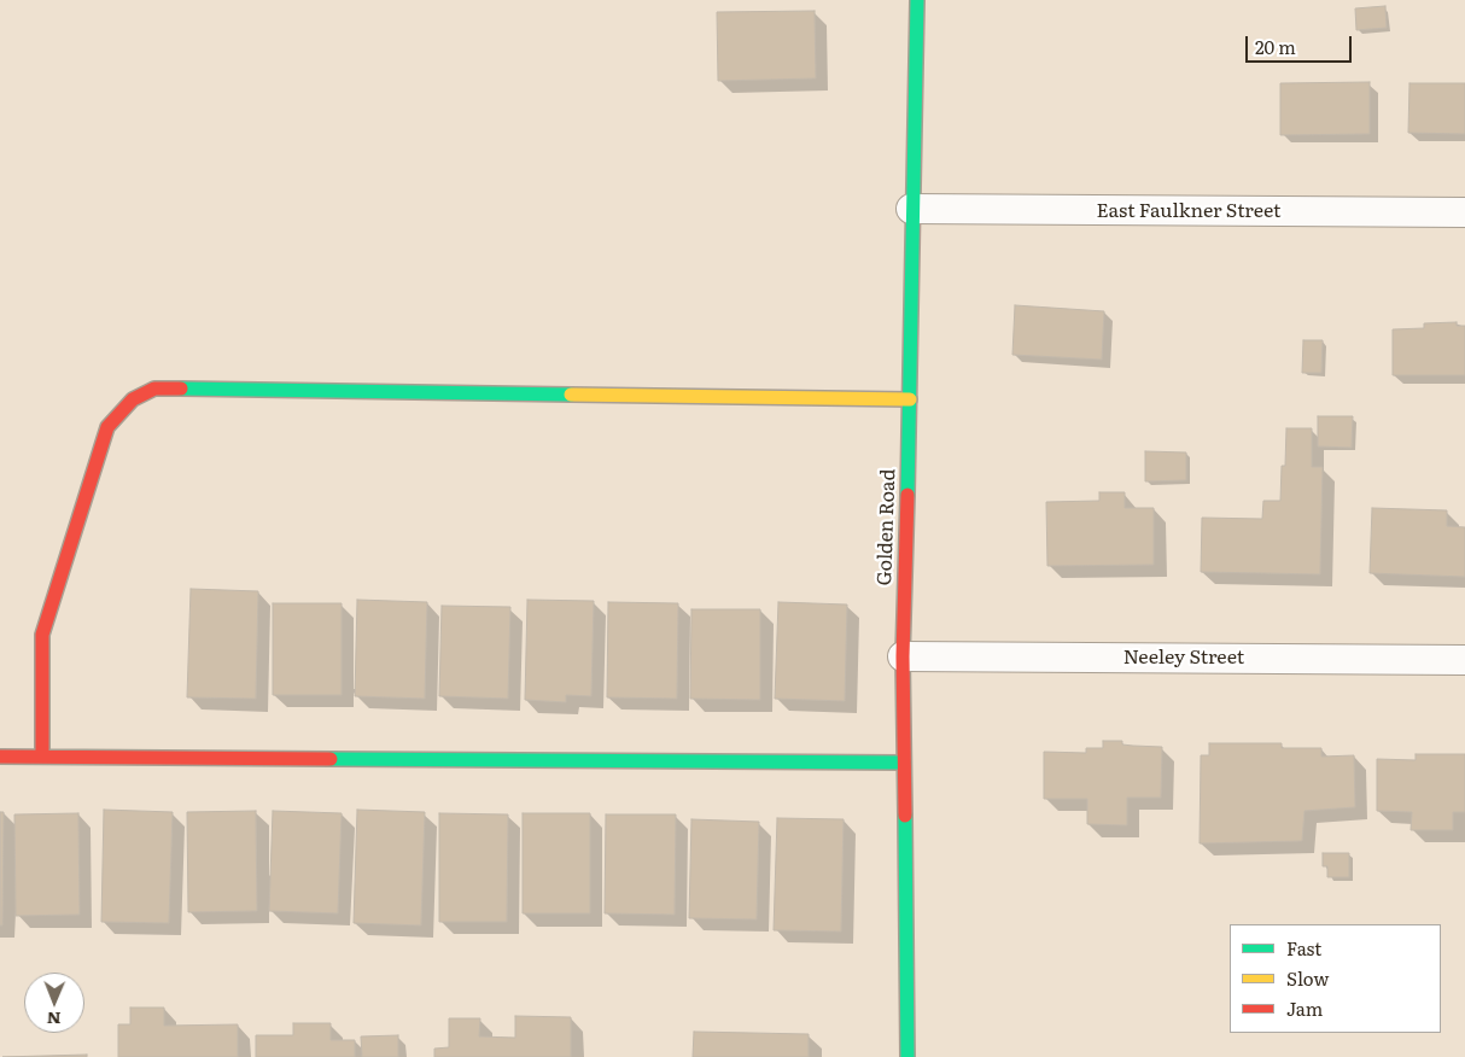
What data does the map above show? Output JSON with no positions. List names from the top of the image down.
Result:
{
  "streets": {
    "street": ["East Faulkner Street", "Golden Road", "Neeley Street"]
  },
  "crossings": [
    ["East Faulkner Street", "Golden Road"],
    ["Golden Road", "Neeley Street"]
  ],
  "legend": ["Fast", "Slow", "Jam"],
  "scale_bar": "20 m",
  "north": "bottom"
}
